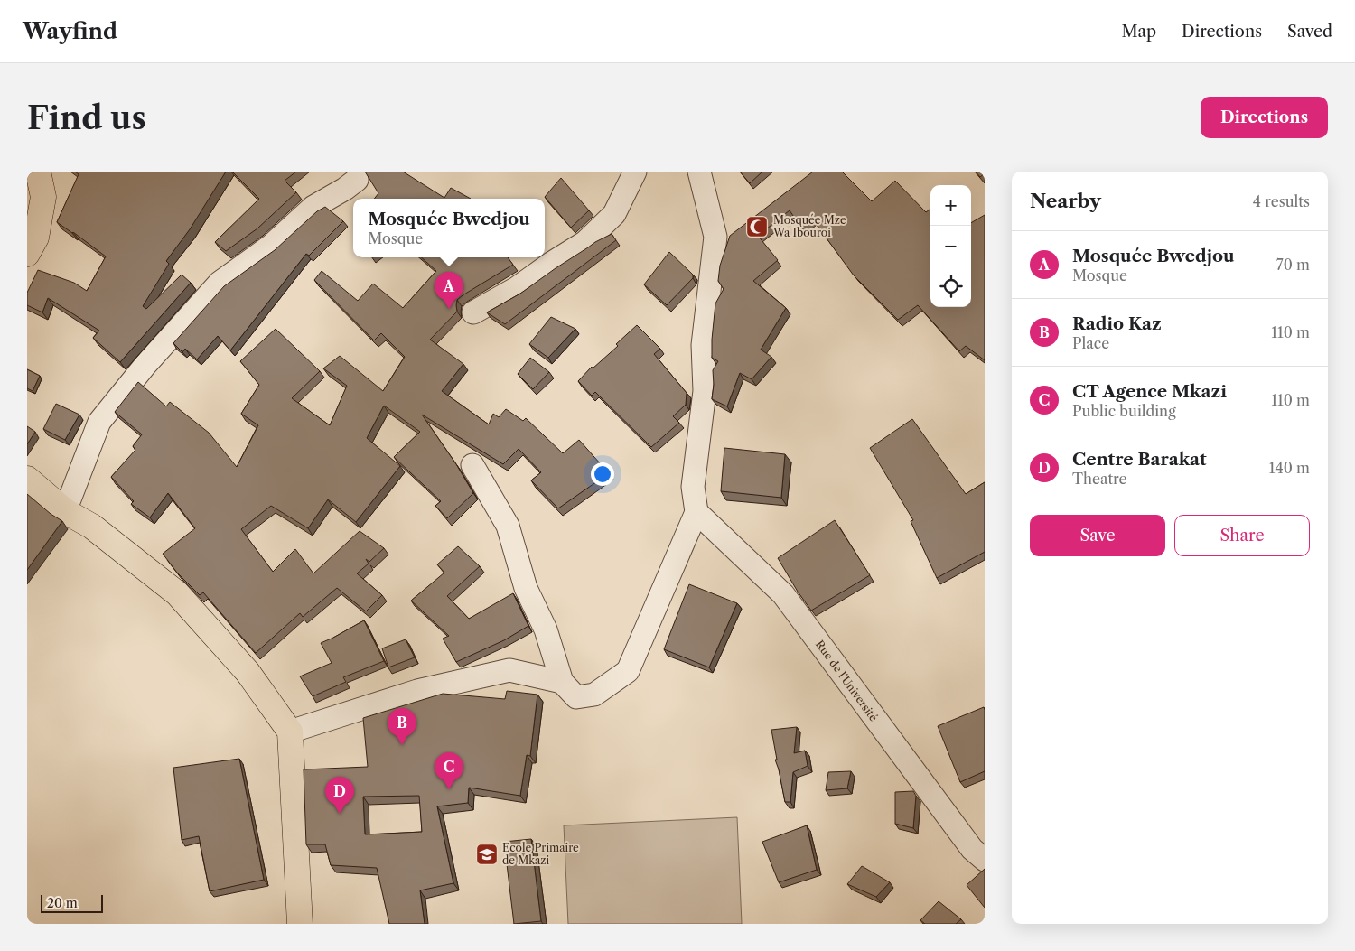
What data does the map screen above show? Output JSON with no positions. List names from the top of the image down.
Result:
{
  "streets": {
    "street": ["Rue de l'Université"]
  },
  "places": {
    "mosque": ["Mosquée Mze Wa Ibouroi"],
    "school or university": ["Ecole Primaire de Mkazi"]
  },
  "scale_bar": "20 m",
  "page": {
    "header": "Wayfind",
    "nav": ["Map", "Directions", "Saved"],
    "buttons": [
      "Directions",
      ["Save", "Share"]
    ],
    "title": "Find us",
    "heading": ["Nearby", "4 results"],
    "map_buttons": ["+", "−"],
    "popup": ["Mosquée Bwedjou", "Mosque"],
    "list": [
      {
        "mark": "A",
        "name": "Mosquée Bwedjou",
        "note": "Mosque",
        "value": "70 m"
      },
      {
        "mark": "B",
        "name": "Radio Kaz",
        "note": "Place",
        "value": "110 m"
      },
      {
        "mark": "C",
        "name": "CT Agence Mkazi",
        "note": "Public building",
        "value": "110 m"
      },
      {
        "mark": "D",
        "name": "Centre Barakat",
        "note": "Theatre",
        "value": "140 m"
      }
    ],
    "pins": [
      "A",
      "B",
      "C",
      "D"
    ],
    "scale": "20 m"
  }
}
